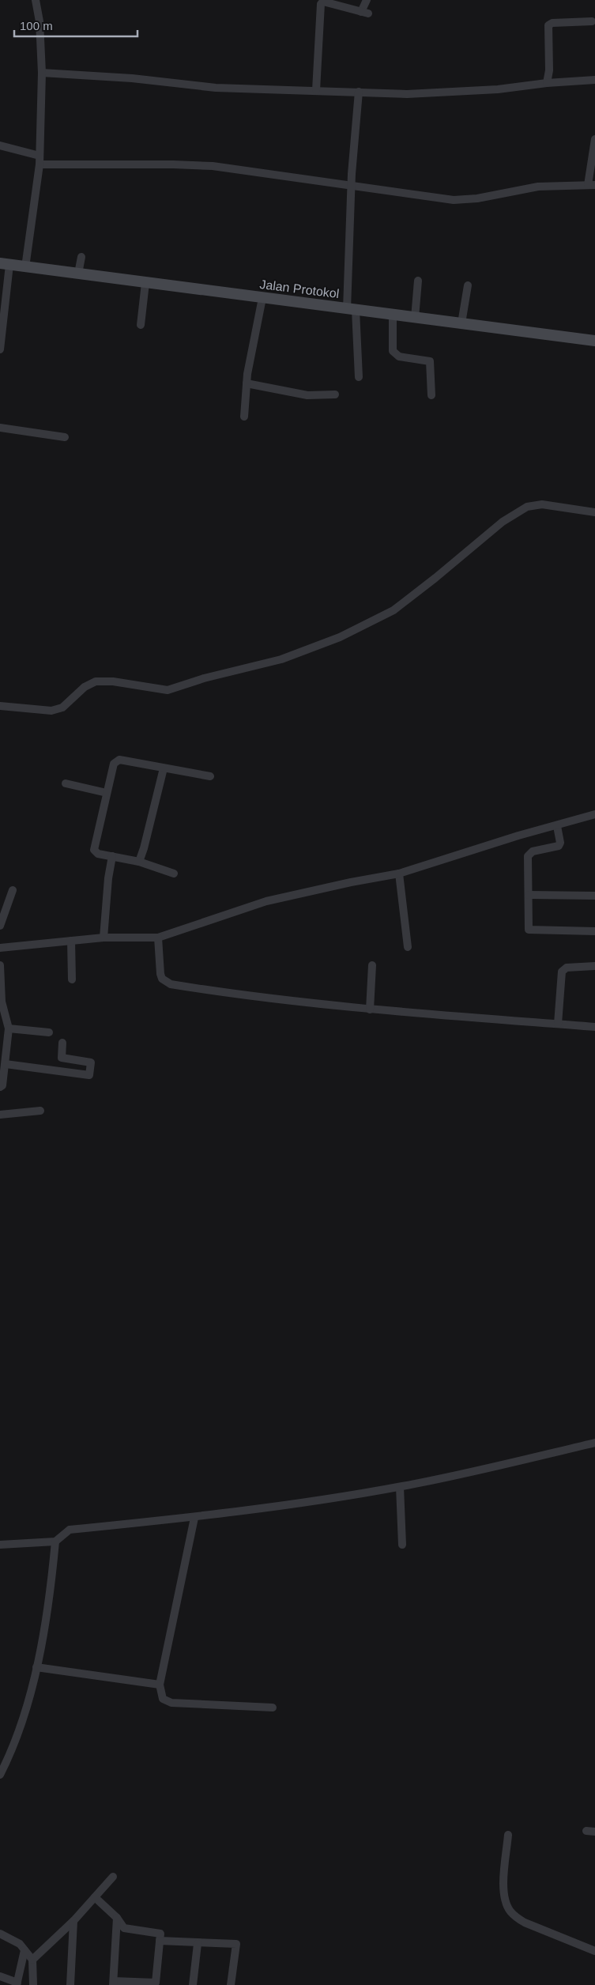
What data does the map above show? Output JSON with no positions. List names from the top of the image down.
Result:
{
  "streets": {
    "street": ["Jalan Protokol"]
  },
  "scale_bar": "100 m"
}
